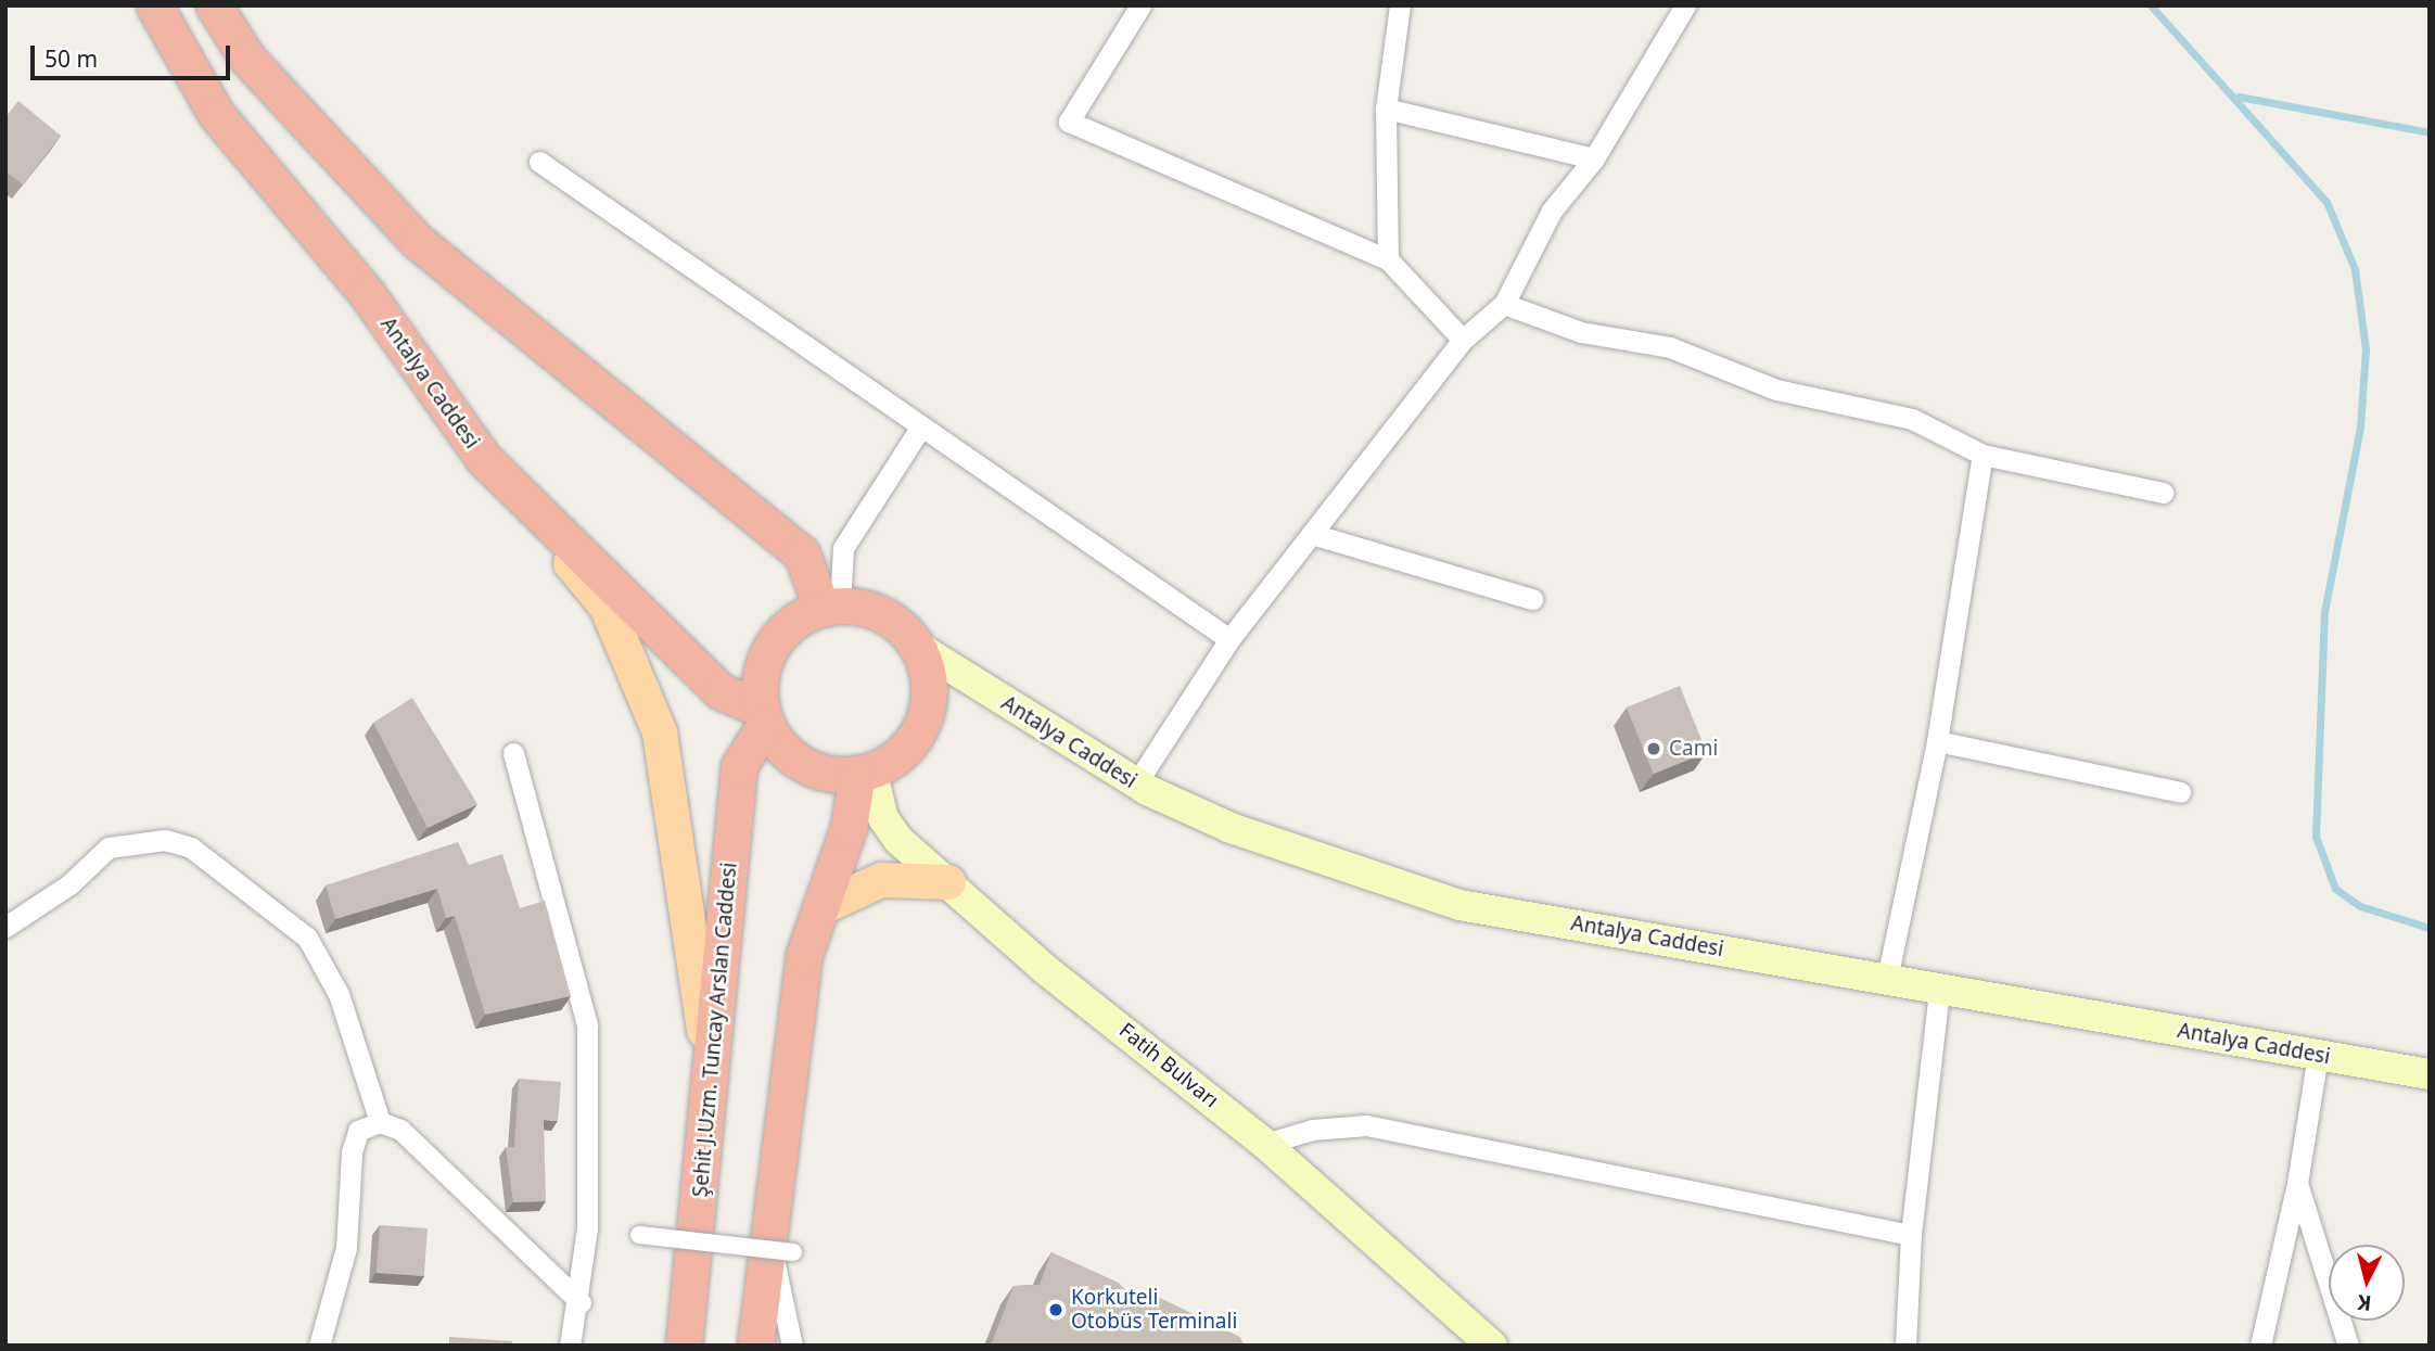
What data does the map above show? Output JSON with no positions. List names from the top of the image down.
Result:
{
  "streets": {
    "highway": ["Antalya Caddesi", "Şehit J.Uzm. Tuncay Arslan Caddesi"],
    "main road": ["Fatih Bulvarı"]
  },
  "crossings": [
    ["Antalya Caddesi", "Şehit J.Uzm. Tuncay Arslan Caddesi"],
    ["Antalya Caddesi", "Fatih Bulvarı"],
    ["Şehit J.Uzm. Tuncay Arslan Caddesi", "Fatih Bulvarı"]
  ],
  "places": ["Cami", "Korkuteli Otobüs Terminali"],
  "scale_bar": "50 m",
  "north": "bottom"
}
